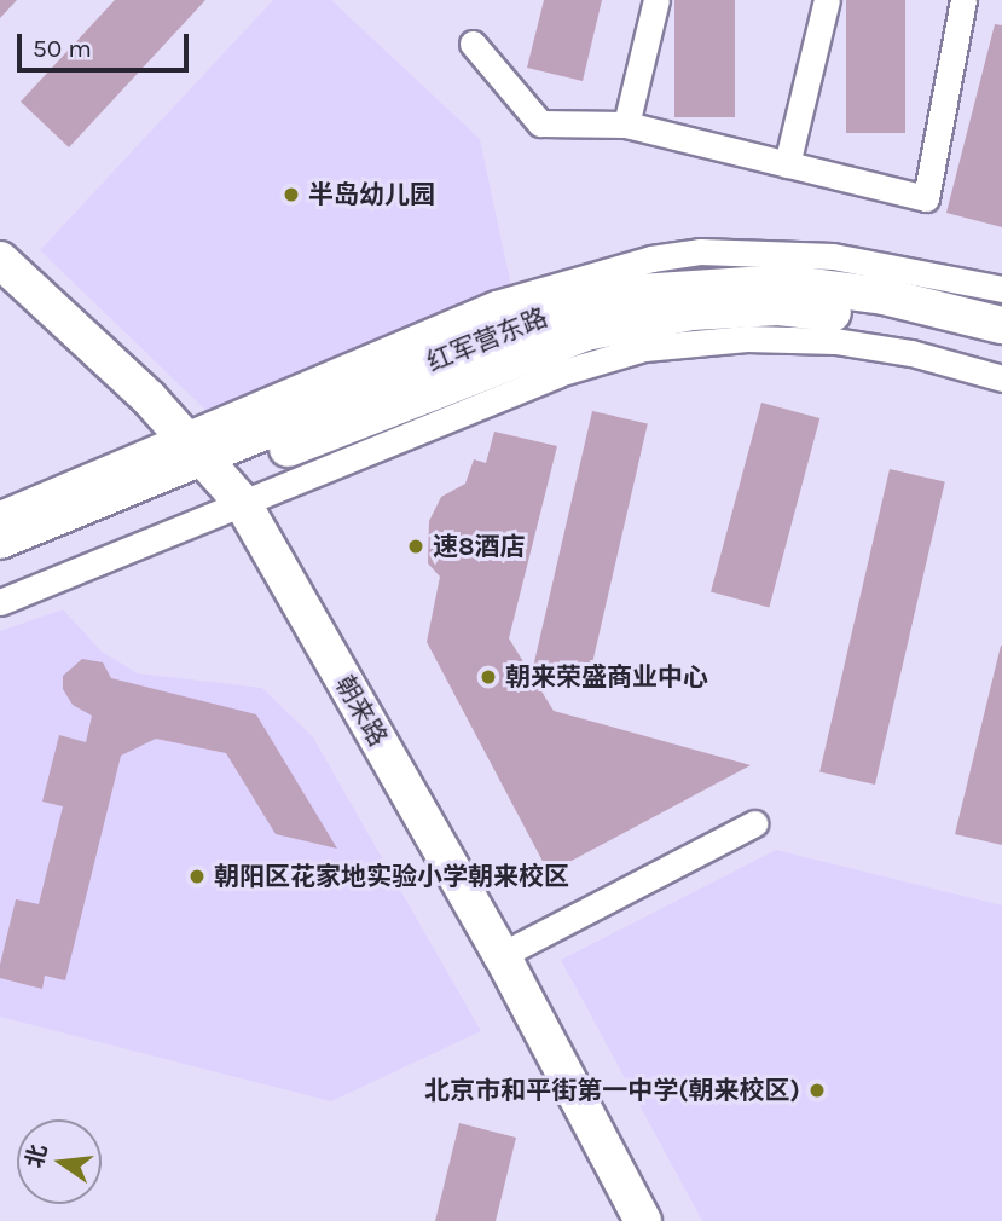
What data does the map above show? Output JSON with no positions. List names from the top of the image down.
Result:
{
  "streets": {
    "street": ["红军营东路", "朝来路"]
  },
  "crossings": [
    ["红军营东路", "朝来路"]
  ],
  "places": [
    "半岛幼儿园",
    "速8酒店",
    "朝来荣盛商业中心",
    "朝阳区花家地实验小学朝来校区",
    "北京市和平街第一中学(朝来校区)"
  ],
  "scale_bar": "50 m",
  "north": "left"
}
